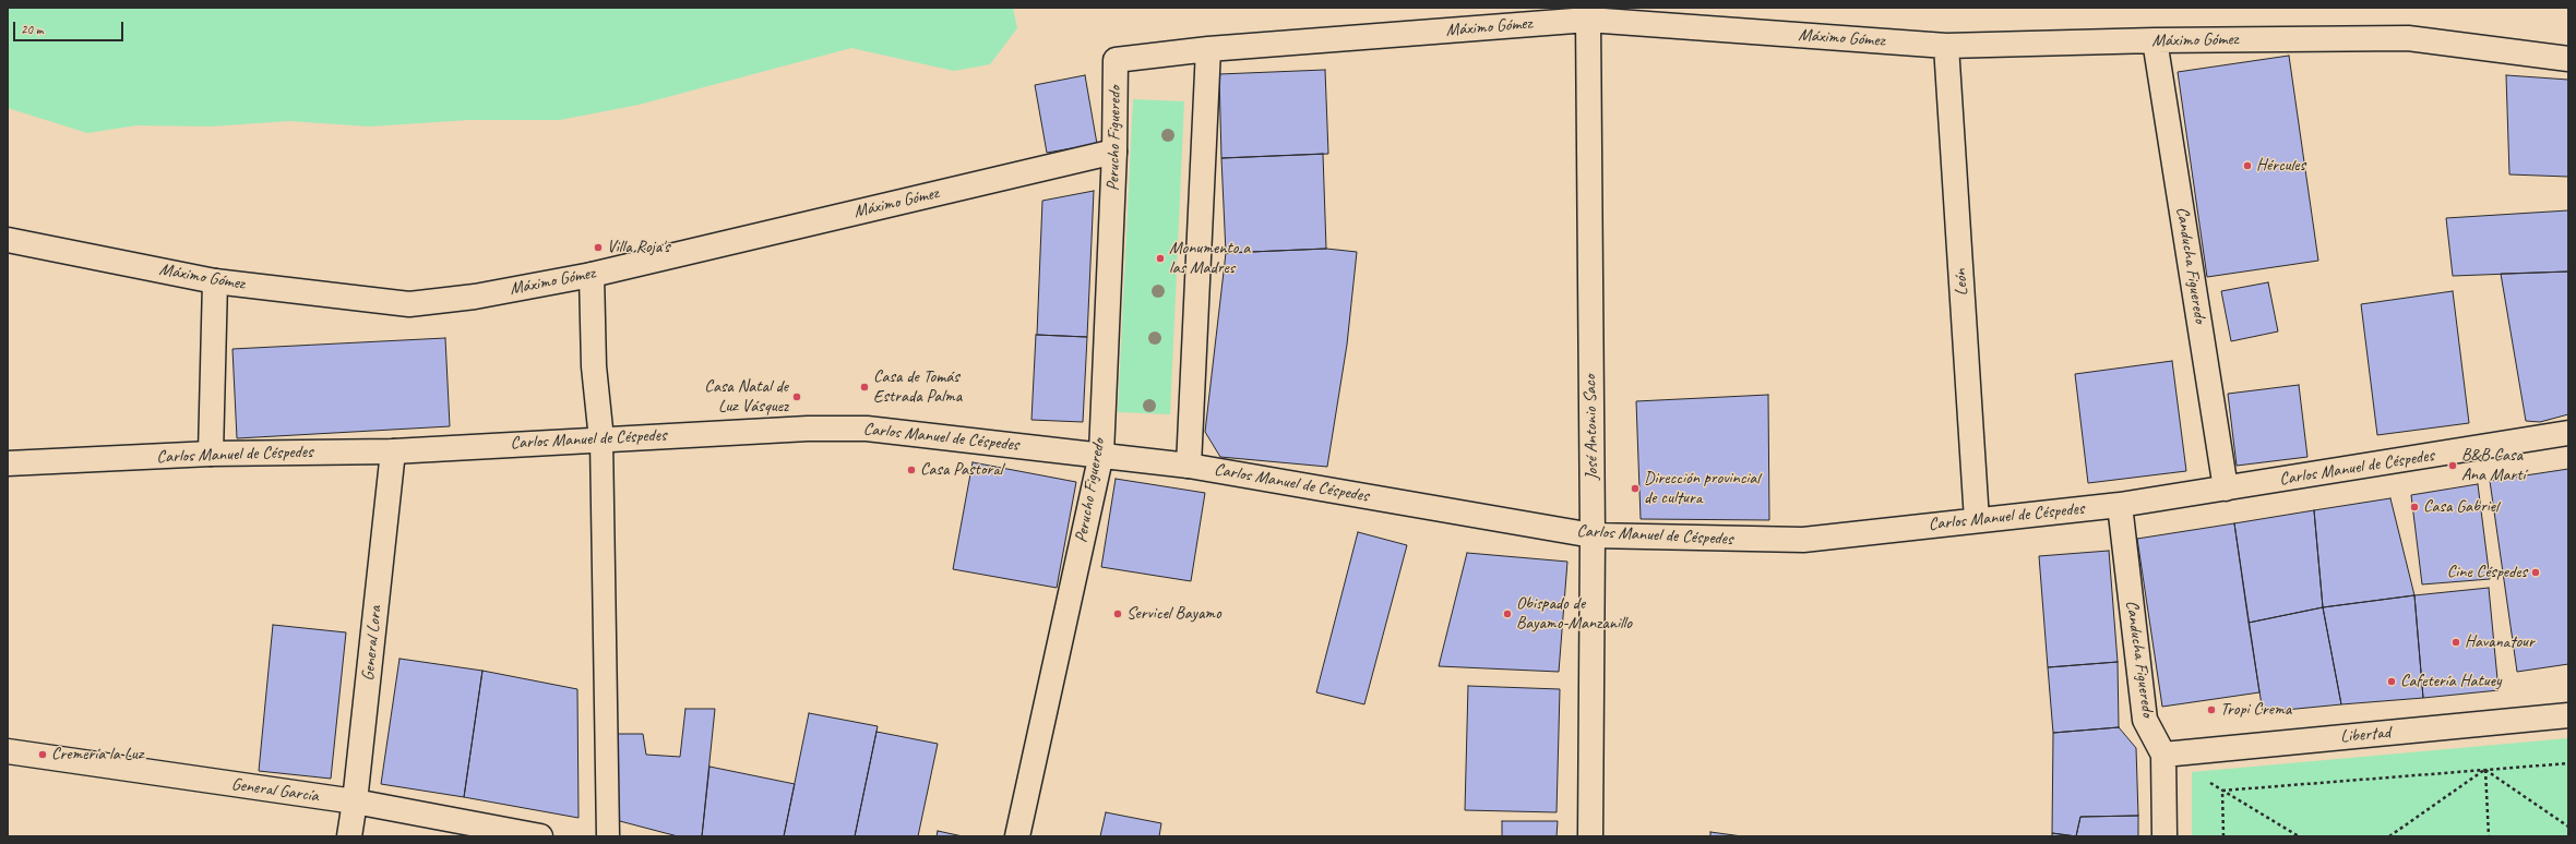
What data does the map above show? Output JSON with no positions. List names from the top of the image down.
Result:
{
  "streets": {
    "street": [
      "Máximo Gómez",
      "Perucho Figueredo",
      "Canducha Figueredo",
      "León",
      "José Antonio Saco",
      "Carlos Manuel de Céspedes",
      "General Lora",
      "Libertad",
      "General García"
    ]
  },
  "crossings": [
    ["Máximo Gómez", "Perucho Figueredo"],
    ["Máximo Gómez", "Canducha Figueredo"],
    ["Máximo Gómez", "León"],
    ["Máximo Gómez", "José Antonio Saco"],
    ["Perucho Figueredo", "Carlos Manuel de Céspedes"],
    ["Canducha Figueredo", "Carlos Manuel de Céspedes"],
    ["Canducha Figueredo", "Libertad"],
    ["León", "Carlos Manuel de Céspedes"],
    ["José Antonio Saco", "Carlos Manuel de Céspedes"],
    ["Carlos Manuel de Céspedes", "General Lora"],
    ["General Lora", "General García"]
  ],
  "places": [
    "Hércules",
    "Villa Roja's",
    "Monumento a las Madres",
    "Casa de Tomás Estrada Palma",
    "Casa Natal de Luz Vásquez",
    "B&B Casa Ana Martí",
    "Casa Pastoral",
    "Dirección provincial de cultura",
    "Casa Gabriel",
    "Cine Céspedes",
    "Servicel Bayamo",
    "Obispado de Bayamo-Manzanillo",
    "Havanatour",
    "Cafetería Hatuey",
    "Tropi Crema",
    "Cremería la Luz"
  ],
  "scale_bar": "20 m"
}
